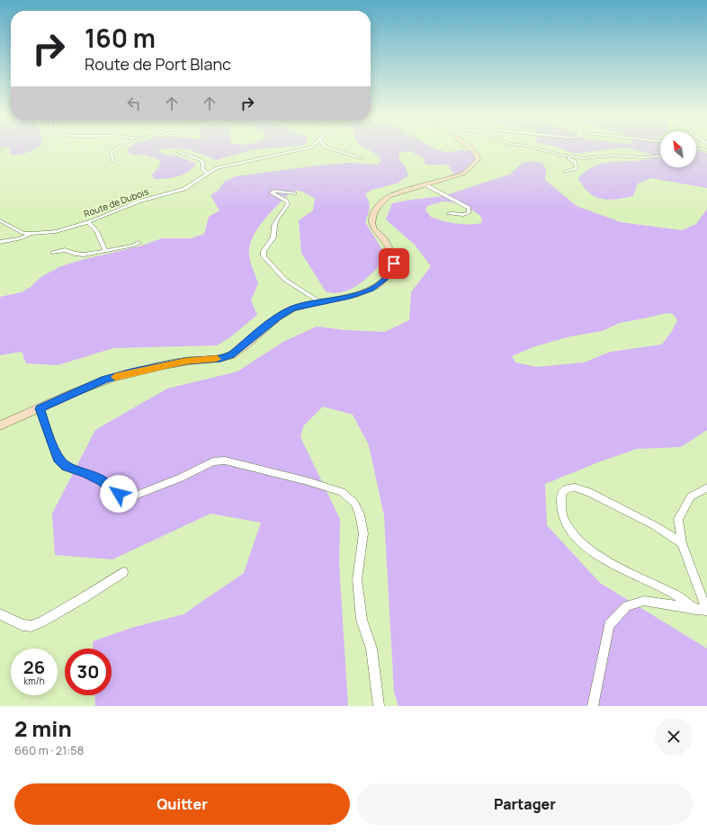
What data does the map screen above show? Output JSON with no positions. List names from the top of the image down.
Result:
{
  "streets": {
    "street": ["Route de Dubois"]
  },
  "north": "top left",
  "page": {
    "turn": ["160 m", "Route de Port Blanc"],
    "speed": "26 km/h",
    "limit": "30",
    "heading": ["2 min", "660 m · 21:58"],
    "buttons": ["Quitter", "Partager"]
  }
}
